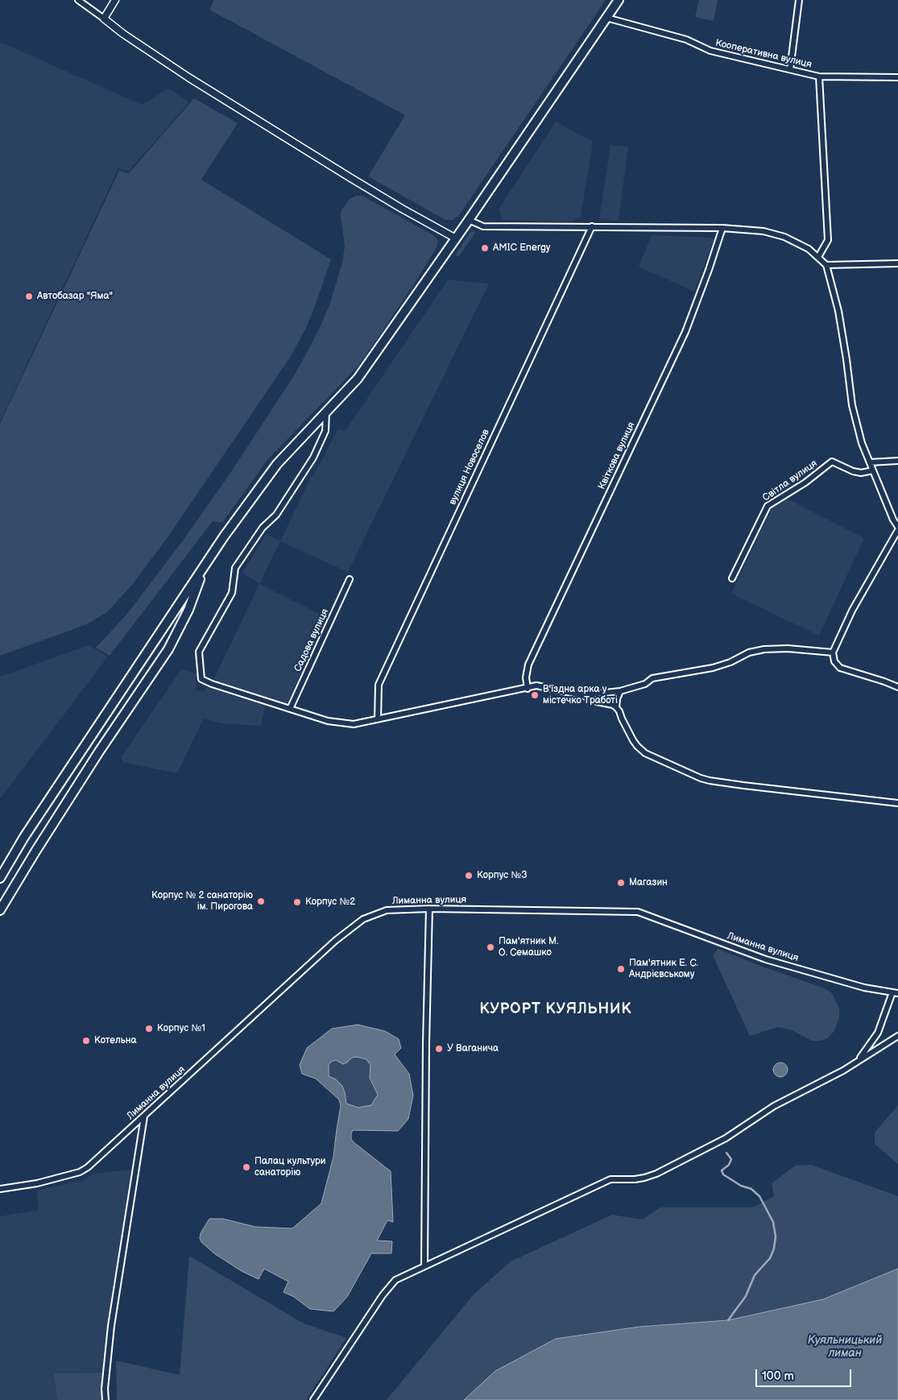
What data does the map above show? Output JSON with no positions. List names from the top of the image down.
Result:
{
  "streets": {
    "street": [
      "Кооперативна вулиця",
      "Квіткова вулиця",
      "вулиця Новоселов",
      "Світла вулиця",
      "Садова вулиця",
      "Лиманна вулиця"
    ]
  },
  "districts": ["КУРОРТ КУЯЛЬНИК"],
  "water": ["Куяльницький лиман"],
  "places": [
    "AMIC Energy",
    "Автобазар \"Яма\"",
    "В'їздна арка у містечко Тработі",
    "Корпус №3",
    "Магазин",
    "Корпус № 2 санаторію ім. Пирогова",
    "Корпус №2",
    "Пам'ятник М. О. Семашко",
    "Пам'ятник Е. С. Андрієвському",
    "Корпус №1",
    "Котельна",
    "У Ваганича",
    "Палац культури санаторію"
  ],
  "scale_bar": "100 m"
}
